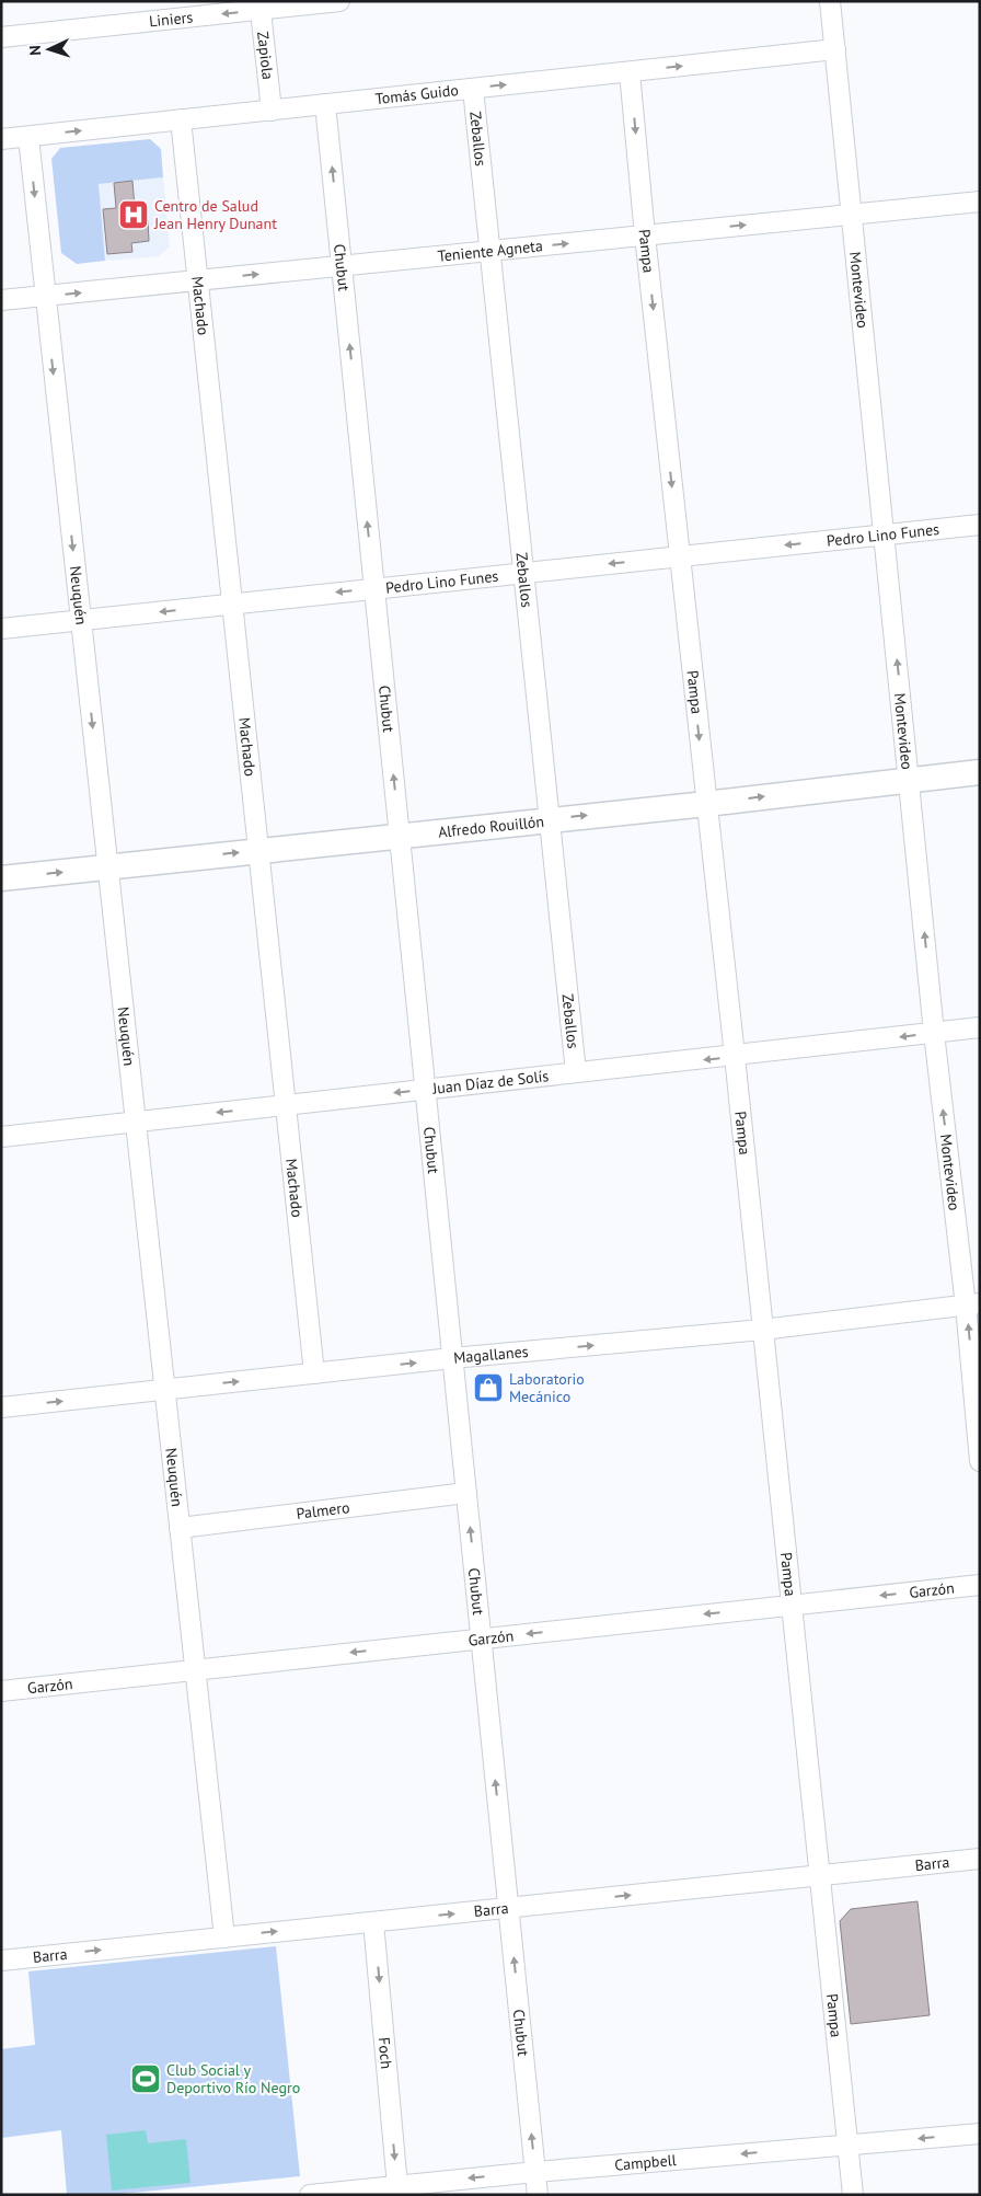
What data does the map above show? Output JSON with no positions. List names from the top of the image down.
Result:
{
  "streets": {
    "street": [
      "Liniers",
      "Zapiola",
      "Tomás Guido",
      "Zeballos",
      "Teniente Agneta",
      "Pampa",
      "Chubut",
      "Montevideo",
      "Machado",
      "Pedro Lino Funes",
      "Neuquén",
      "Alfredo Rouillón",
      "Juan Díaz de Solís",
      "Magallanes",
      "Palmero",
      "Garzón",
      "Barra",
      "Foch",
      "Campbell"
    ]
  },
  "crossings": [
    ["Liniers", "Zapiola"],
    ["Zapiola", "Tomás Guido"],
    ["Tomás Guido", "Zeballos"],
    ["Tomás Guido", "Pampa"],
    ["Tomás Guido", "Chubut"],
    ["Tomás Guido", "Montevideo"],
    ["Tomás Guido", "Machado"],
    ["Tomás Guido", "Neuquén"],
    ["Zeballos", "Teniente Agneta"],
    ["Zeballos", "Pedro Lino Funes"],
    ["Zeballos", "Alfredo Rouillón"],
    ["Zeballos", "Juan Díaz de Solís"],
    ["Teniente Agneta", "Pampa"],
    ["Teniente Agneta", "Chubut"],
    ["Teniente Agneta", "Montevideo"],
    ["Teniente Agneta", "Machado"],
    ["Teniente Agneta", "Neuquén"],
    ["Pampa", "Pedro Lino Funes"],
    ["Pampa", "Alfredo Rouillón"],
    ["Pampa", "Juan Díaz de Solís"],
    ["Pampa", "Magallanes"],
    ["Pampa", "Garzón"],
    ["Pampa", "Barra"],
    ["Pampa", "Campbell"],
    ["Chubut", "Pedro Lino Funes"],
    ["Chubut", "Alfredo Rouillón"],
    ["Chubut", "Juan Díaz de Solís"],
    ["Chubut", "Magallanes"],
    ["Chubut", "Palmero"],
    ["Chubut", "Garzón"],
    ["Chubut", "Barra"],
    ["Chubut", "Campbell"],
    ["Montevideo", "Pedro Lino Funes"],
    ["Montevideo", "Alfredo Rouillón"],
    ["Montevideo", "Juan Díaz de Solís"],
    ["Montevideo", "Magallanes"],
    ["Machado", "Pedro Lino Funes"],
    ["Machado", "Alfredo Rouillón"],
    ["Machado", "Juan Díaz de Solís"],
    ["Machado", "Magallanes"],
    ["Pedro Lino Funes", "Neuquén"],
    ["Neuquén", "Alfredo Rouillón"],
    ["Neuquén", "Juan Díaz de Solís"],
    ["Neuquén", "Magallanes"],
    ["Neuquén", "Palmero"],
    ["Neuquén", "Garzón"],
    ["Neuquén", "Barra"],
    ["Barra", "Foch"],
    ["Foch", "Campbell"]
  ],
  "one_way": [
    "Liniers",
    "Tomás Guido",
    "Teniente Agneta",
    "Chubut",
    "Montevideo",
    "Pedro Lino Funes",
    "Neuquén",
    "Alfredo Rouillón",
    "Juan Díaz de Solís",
    "Magallanes",
    "Garzón",
    "Barra",
    "Foch",
    "Campbell"
  ],
  "places": {
    "hospital": ["Centro de Salud Jean Henry Dunant"],
    "shop": ["Laboratorio Mecánico"],
    "sports": ["Club Social y Deportivo Río Negro"]
  },
  "north": "left"
}
